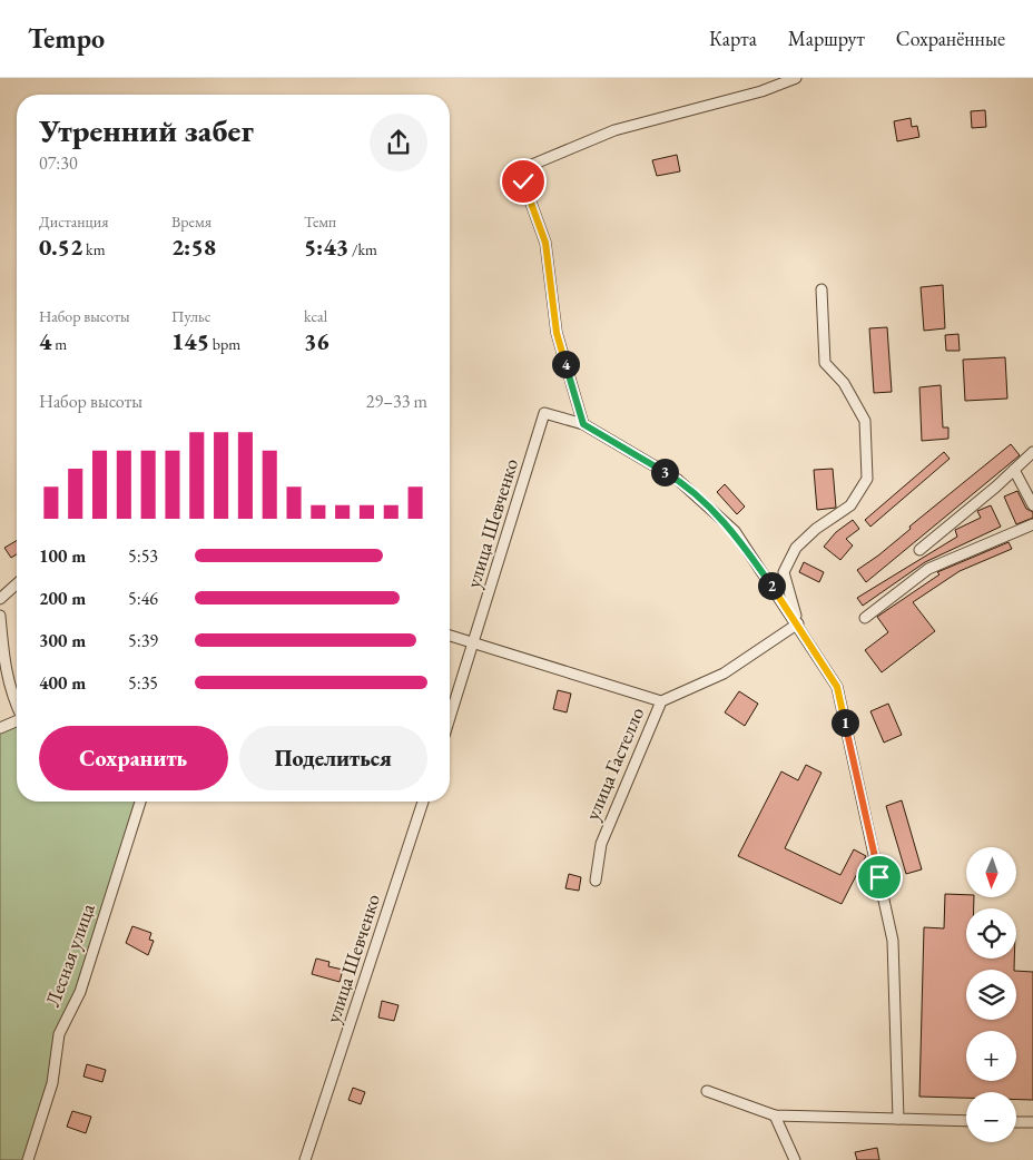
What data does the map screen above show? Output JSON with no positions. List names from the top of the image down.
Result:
{
  "streets": {
    "street": ["улица Шевченко", "улица Гастелло", "Лесная улица"]
  },
  "north": "bottom",
  "page": {
    "header": "Tempo",
    "nav": ["Карта", "Маршрут", "Сохранённые"],
    "heading": ["Утренний забег", "07:30"],
    "stats": [
      ["Дистанция", "0.52 km"],
      ["Время", "2:58"],
      ["Темп", "5:43 /km"],
      ["Набор высоты", "4 m"],
      ["Пульс", "145 bpm"],
      ["kcal", "36"]
    ],
    "pins": [
      "4",
      "3",
      "2",
      "1"
    ],
    "chart": ["Набор высоты", "29–33 m"],
    "list": [
      {
        "name": "100 m",
        "note": "5:53"
      },
      {
        "name": "200 m",
        "note": "5:46"
      },
      {
        "name": "300 m",
        "note": "5:39"
      },
      {
        "name": "400 m",
        "note": "5:35"
      }
    ],
    "buttons": ["Сохранить", "Поделиться"],
    "map_buttons": ["+", "−"]
  }
}
